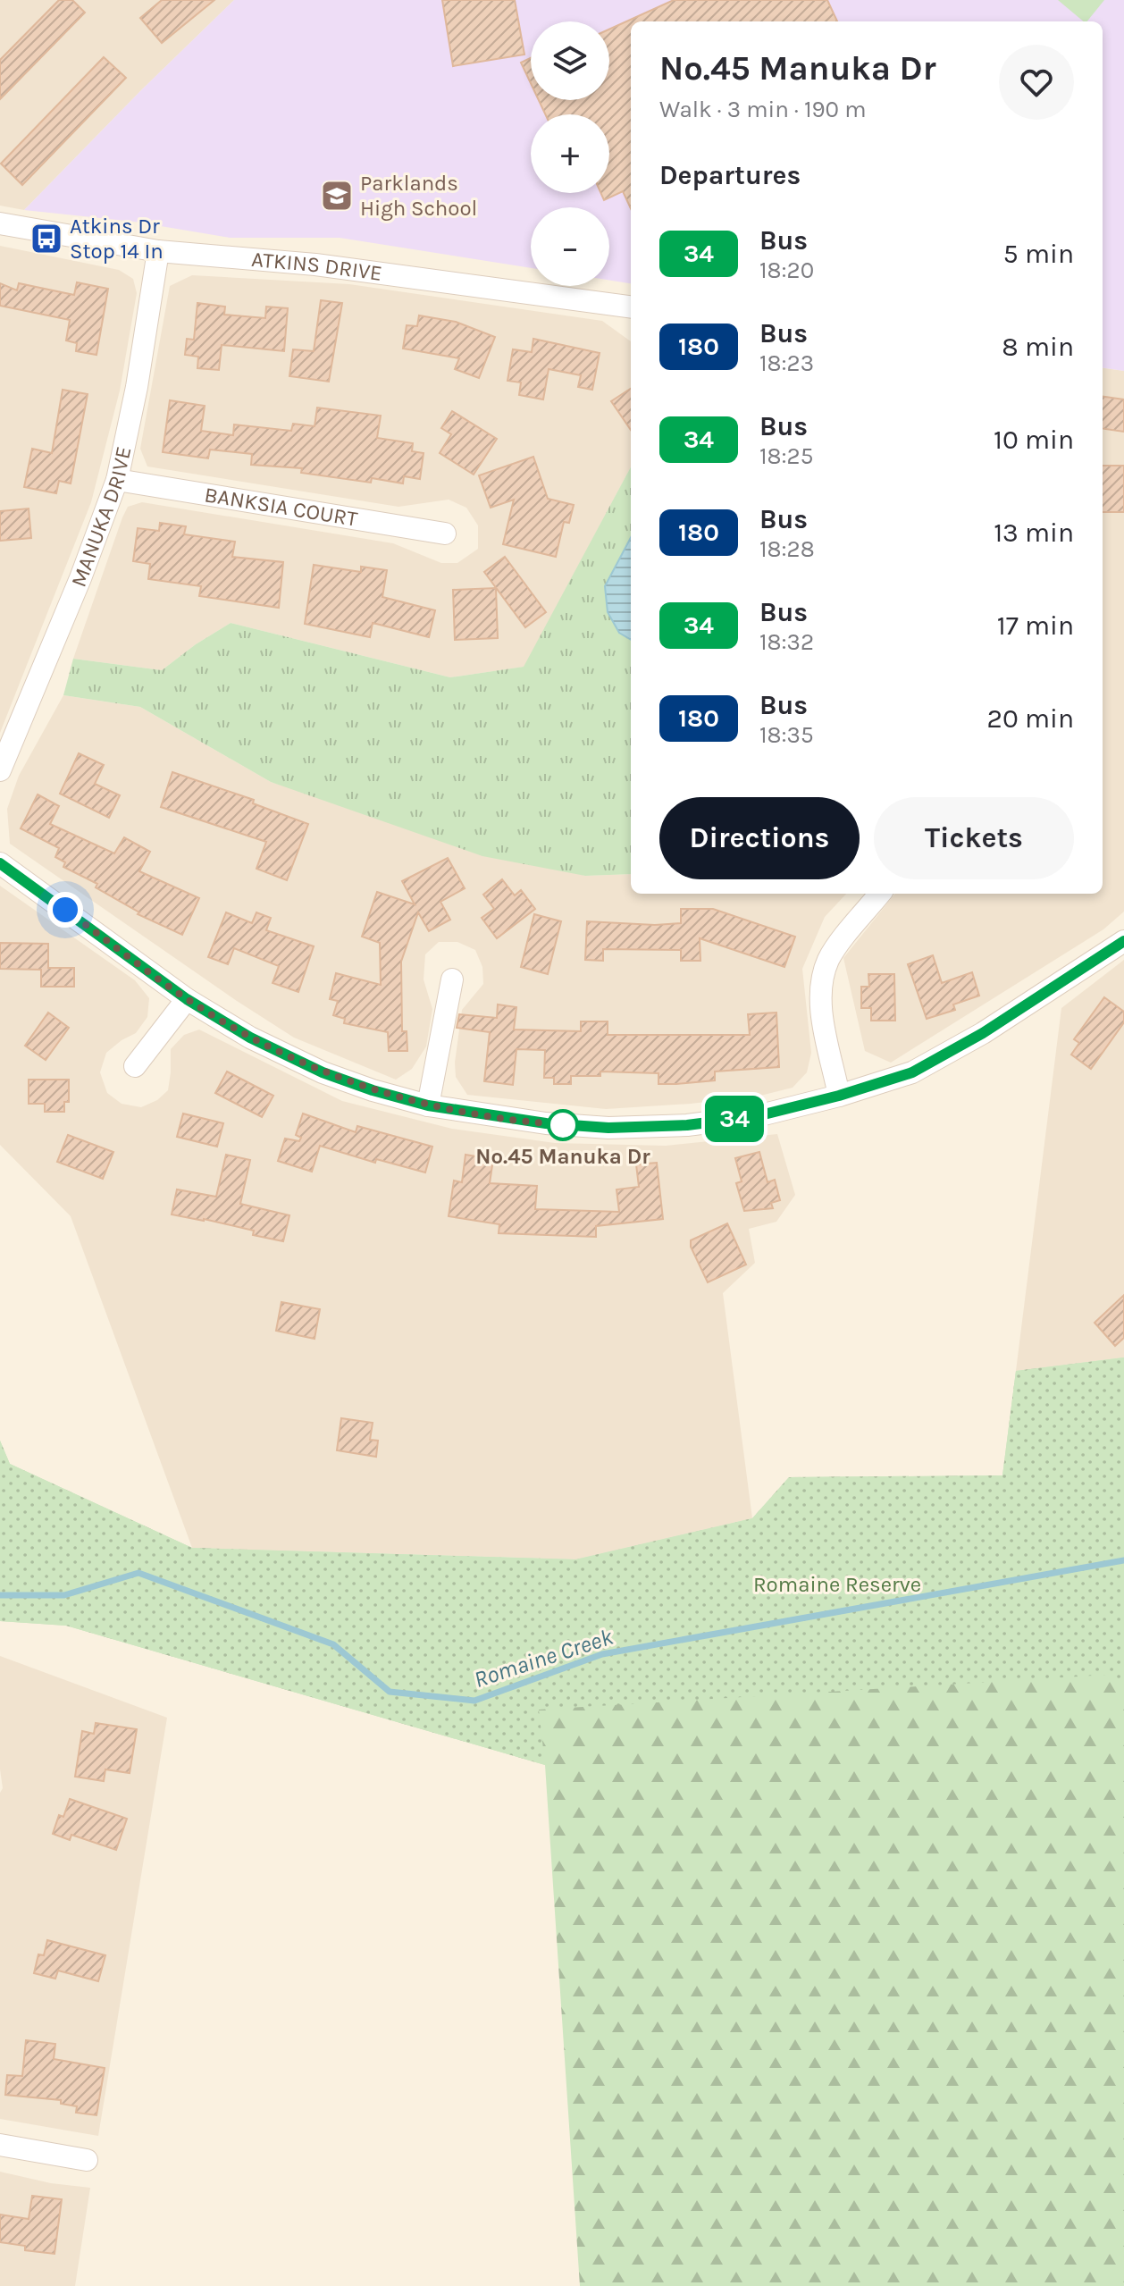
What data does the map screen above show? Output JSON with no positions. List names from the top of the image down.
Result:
{
  "streets": {
    "street": ["ATKINS DRIVE", "BANKSIA COURT", "MANUKA DRIVE"]
  },
  "crossings": [
    ["ATKINS DRIVE", "MANUKA DRIVE"],
    ["BANKSIA COURT", "MANUKA DRIVE"]
  ],
  "water": ["Romaine Creek"],
  "parks": ["Romaine Reserve"],
  "places": {
    "school or university": ["Parklands High School"],
    "bus stop": ["Atkins Dr Stop 14 In"],
    "other": ["No.45 Manuka Dr"]
  },
  "lines": ["bus line 34"],
  "page": {
    "on_map": "34",
    "map_buttons": ["+", "−"],
    "heading": [
      ["No.45 Manuka Dr", "Walk · 3 min · 190 m"],
      "Departures"
    ],
    "list": [
      {
        "mark": "34",
        "name": "Bus",
        "note": "18:20",
        "value": "5 min"
      },
      {
        "mark": "180",
        "name": "Bus",
        "note": "18:23",
        "value": "8 min"
      },
      {
        "mark": "34",
        "name": "Bus",
        "note": "18:25",
        "value": "10 min"
      },
      {
        "mark": "180",
        "name": "Bus",
        "note": "18:28",
        "value": "13 min"
      },
      {
        "mark": "34",
        "name": "Bus",
        "note": "18:32",
        "value": "17 min"
      },
      {
        "mark": "180",
        "name": "Bus",
        "note": "18:35",
        "value": "20 min"
      }
    ],
    "buttons": ["Directions", "Tickets"]
  }
}
